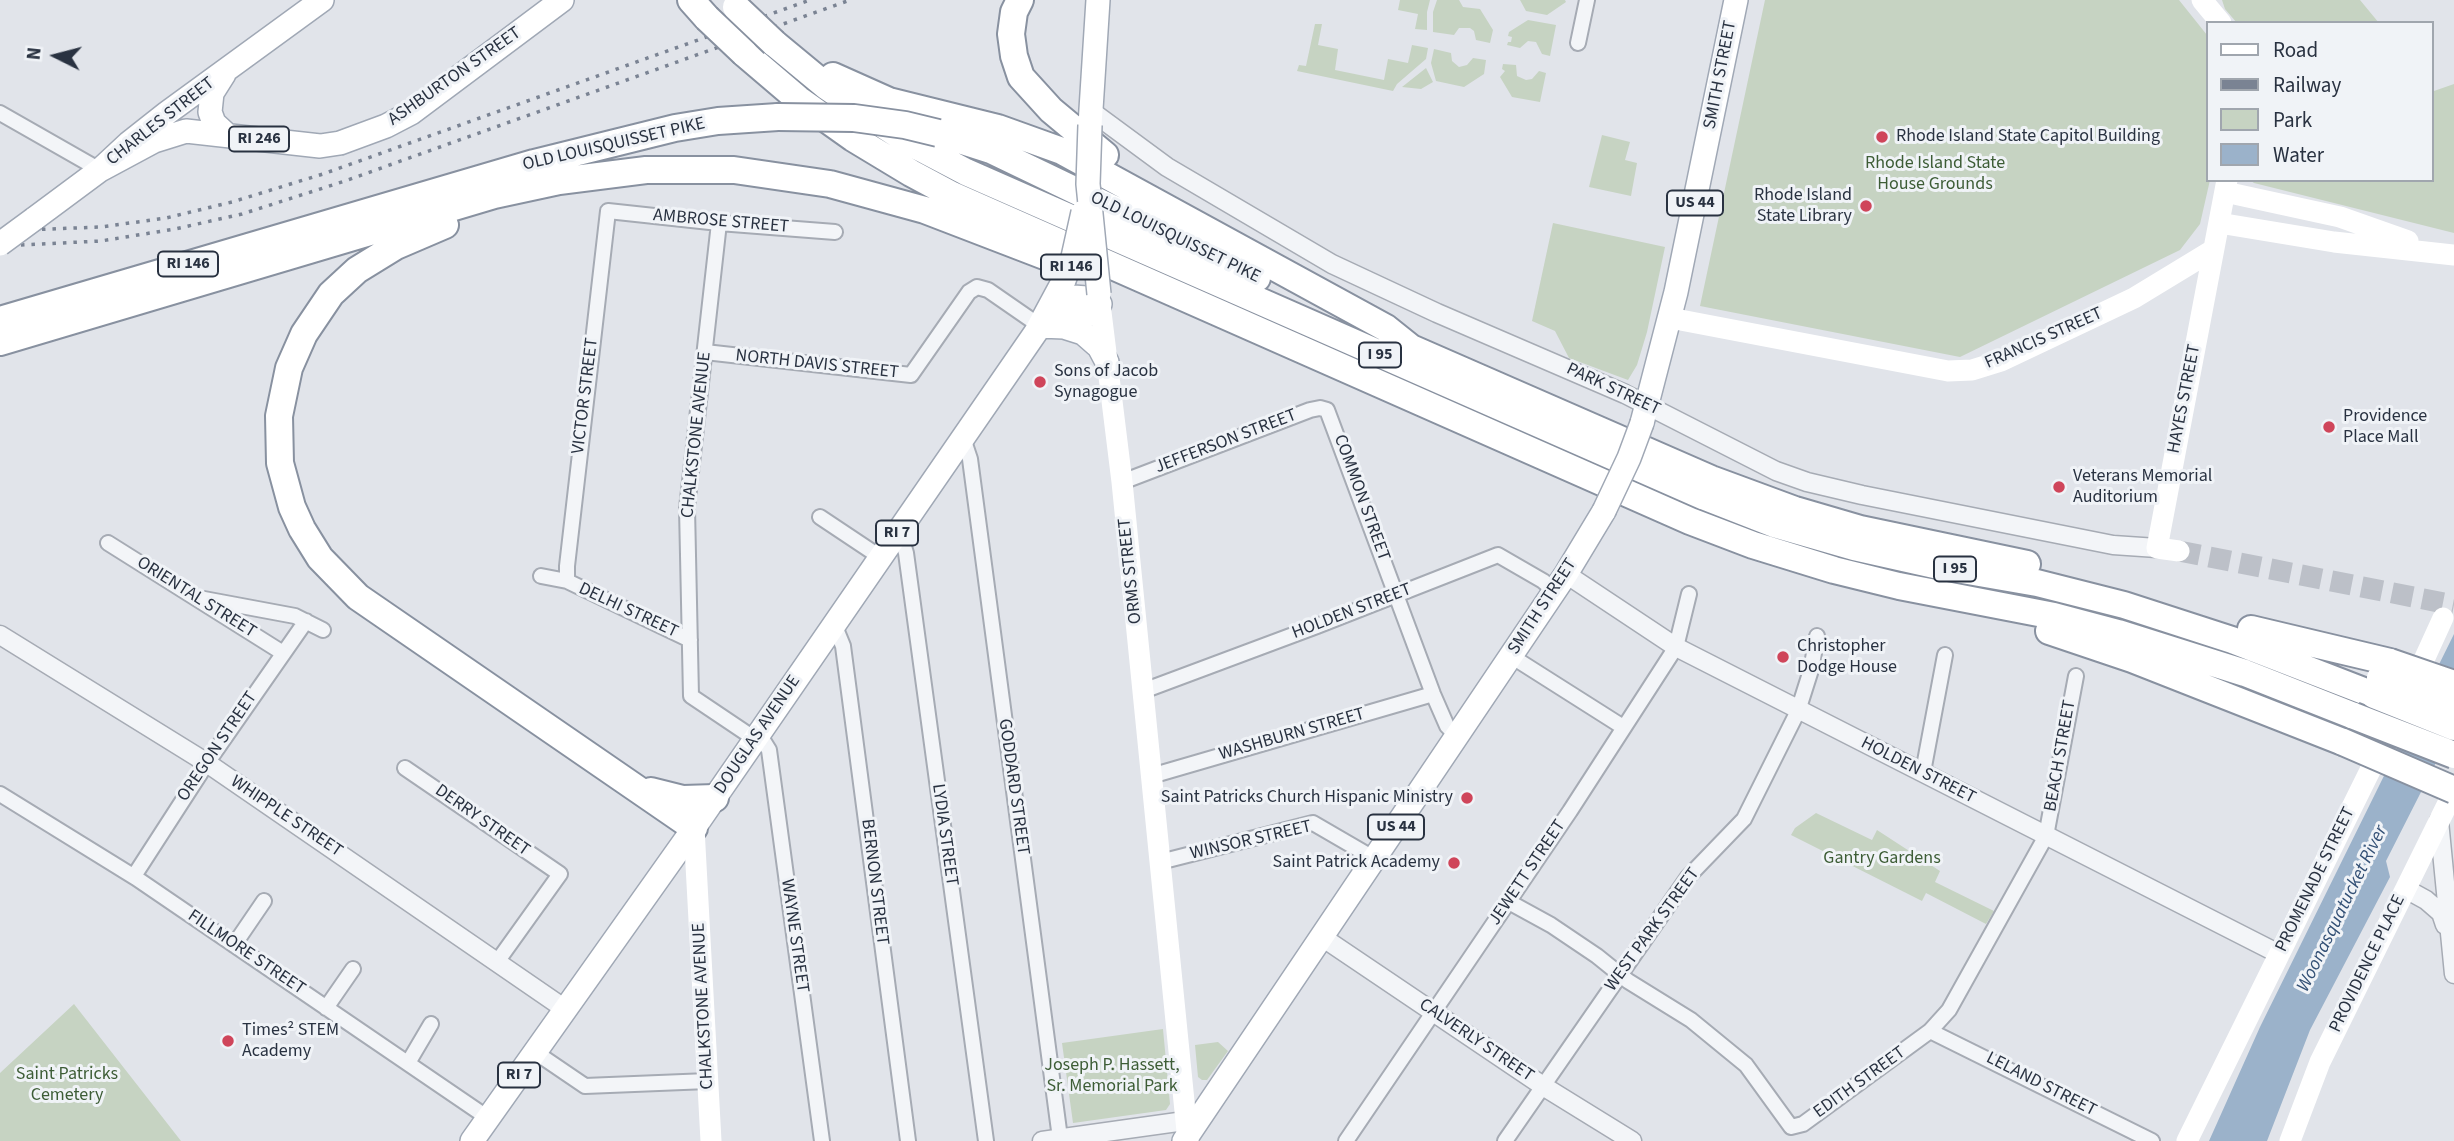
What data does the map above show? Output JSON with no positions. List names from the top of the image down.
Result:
{
  "streets": {
    "highway": ["OLD LOUISQUISSET PIKE", "RI 146", "I 95"],
    "main road": [
      "SMITH STREET",
      "ASHBURTON STREET",
      "CHARLES STREET",
      "RI 246",
      "US 44",
      "FRANCIS STREET",
      "PARK STREET",
      "HAYES STREET",
      "CHALKSTONE AVENUE",
      "RI 7",
      "ORMS STREET",
      "DOUGLAS AVENUE",
      "PROMENADE STREET",
      "PROVIDENCE PLACE"
    ],
    "street": [
      "AMBROSE STREET",
      "NORTH DAVIS STREET",
      "VICTOR STREET",
      "JEFFERSON STREET",
      "COMMON STREET",
      "ORIENTAL STREET",
      "DELHI STREET",
      "HOLDEN STREET",
      "WASHBURN STREET",
      "OREGON STREET",
      "BEACH STREET",
      "GODDARD STREET",
      "WHIPPLE STREET",
      "DERRY STREET",
      "LYDIA STREET",
      "WINSOR STREET",
      "JEWETT STREET",
      "BERNON STREET",
      "WEST PARK STREET",
      "WAYNE STREET",
      "FILLMORE STREET",
      "CALVERLY STREET",
      "EDITH STREET",
      "LELAND STREET"
    ]
  },
  "crossings": [
    ["SMITH STREET", "FRANCIS STREET"],
    ["SMITH STREET", "PARK STREET"],
    ["SMITH STREET", "COMMON STREET"],
    ["SMITH STREET", "ORMS STREET"],
    ["SMITH STREET", "HOLDEN STREET"],
    ["SMITH STREET", "WINSOR STREET"],
    ["SMITH STREET", "CALVERLY STREET"],
    ["ASHBURTON STREET", "CHARLES STREET"],
    ["OLD LOUISQUISSET PIKE", "I 95"],
    ["AMBROSE STREET", "VICTOR STREET"],
    ["AMBROSE STREET", "CHALKSTONE AVENUE"],
    ["FRANCIS STREET", "HAYES STREET"],
    ["NORTH DAVIS STREET", "CHALKSTONE AVENUE"],
    ["NORTH DAVIS STREET", "DOUGLAS AVENUE"],
    ["PARK STREET", "HAYES STREET"],
    ["PARK STREET", "ORMS STREET"],
    ["VICTOR STREET", "DELHI STREET"],
    ["CHALKSTONE AVENUE", "DELHI STREET"],
    ["CHALKSTONE AVENUE", "DOUGLAS AVENUE"],
    ["CHALKSTONE AVENUE", "WAYNE STREET"],
    ["JEFFERSON STREET", "COMMON STREET"],
    ["JEFFERSON STREET", "ORMS STREET"],
    ["COMMON STREET", "HOLDEN STREET"],
    ["COMMON STREET", "WASHBURN STREET"],
    ["ORMS STREET", "HOLDEN STREET"],
    ["ORMS STREET", "DOUGLAS AVENUE"],
    ["ORMS STREET", "WASHBURN STREET"],
    ["ORMS STREET", "WINSOR STREET"],
    ["ORIENTAL STREET", "OREGON STREET"],
    ["HOLDEN STREET", "BEACH STREET"],
    ["HOLDEN STREET", "JEWETT STREET"],
    ["HOLDEN STREET", "PROMENADE STREET"],
    ["HOLDEN STREET", "WEST PARK STREET"],
    ["HOLDEN STREET", "EDITH STREET"],
    ["DOUGLAS AVENUE", "GODDARD STREET"],
    ["DOUGLAS AVENUE", "WHIPPLE STREET"],
    ["DOUGLAS AVENUE", "LYDIA STREET"],
    ["DOUGLAS AVENUE", "BERNON STREET"],
    ["DOUGLAS AVENUE", "WAYNE STREET"],
    ["DOUGLAS AVENUE", "FILLMORE STREET"],
    ["OREGON STREET", "WHIPPLE STREET"],
    ["OREGON STREET", "FILLMORE STREET"],
    ["BEACH STREET", "EDITH STREET"],
    ["WHIPPLE STREET", "DERRY STREET"],
    ["JEWETT STREET", "CALVERLY STREET"],
    ["WEST PARK STREET", "CALVERLY STREET"],
    ["WEST PARK STREET", "EDITH STREET"],
    ["EDITH STREET", "LELAND STREET"]
  ],
  "water": ["Woonasquatucket River"],
  "parks": [
    "Rhode Island State House Grounds",
    "Gantry Gardens",
    "Joseph P. Hassett, Sr. Memorial Park",
    "Saint Patricks Cemetery"
  ],
  "places": [
    "Rhode Island State Capitol Building",
    "Rhode Island State Library",
    "Sons of Jacob Synagogue",
    "Providence Place Mall",
    "Veterans Memorial Auditorium",
    "Christopher Dodge House",
    "Saint Patricks Church Hispanic Ministry",
    "Saint Patrick Academy",
    "Times² STEM Academy"
  ],
  "legend": [
    "Road",
    "Railway",
    "Park",
    "Water"
  ],
  "north": "left"
}
